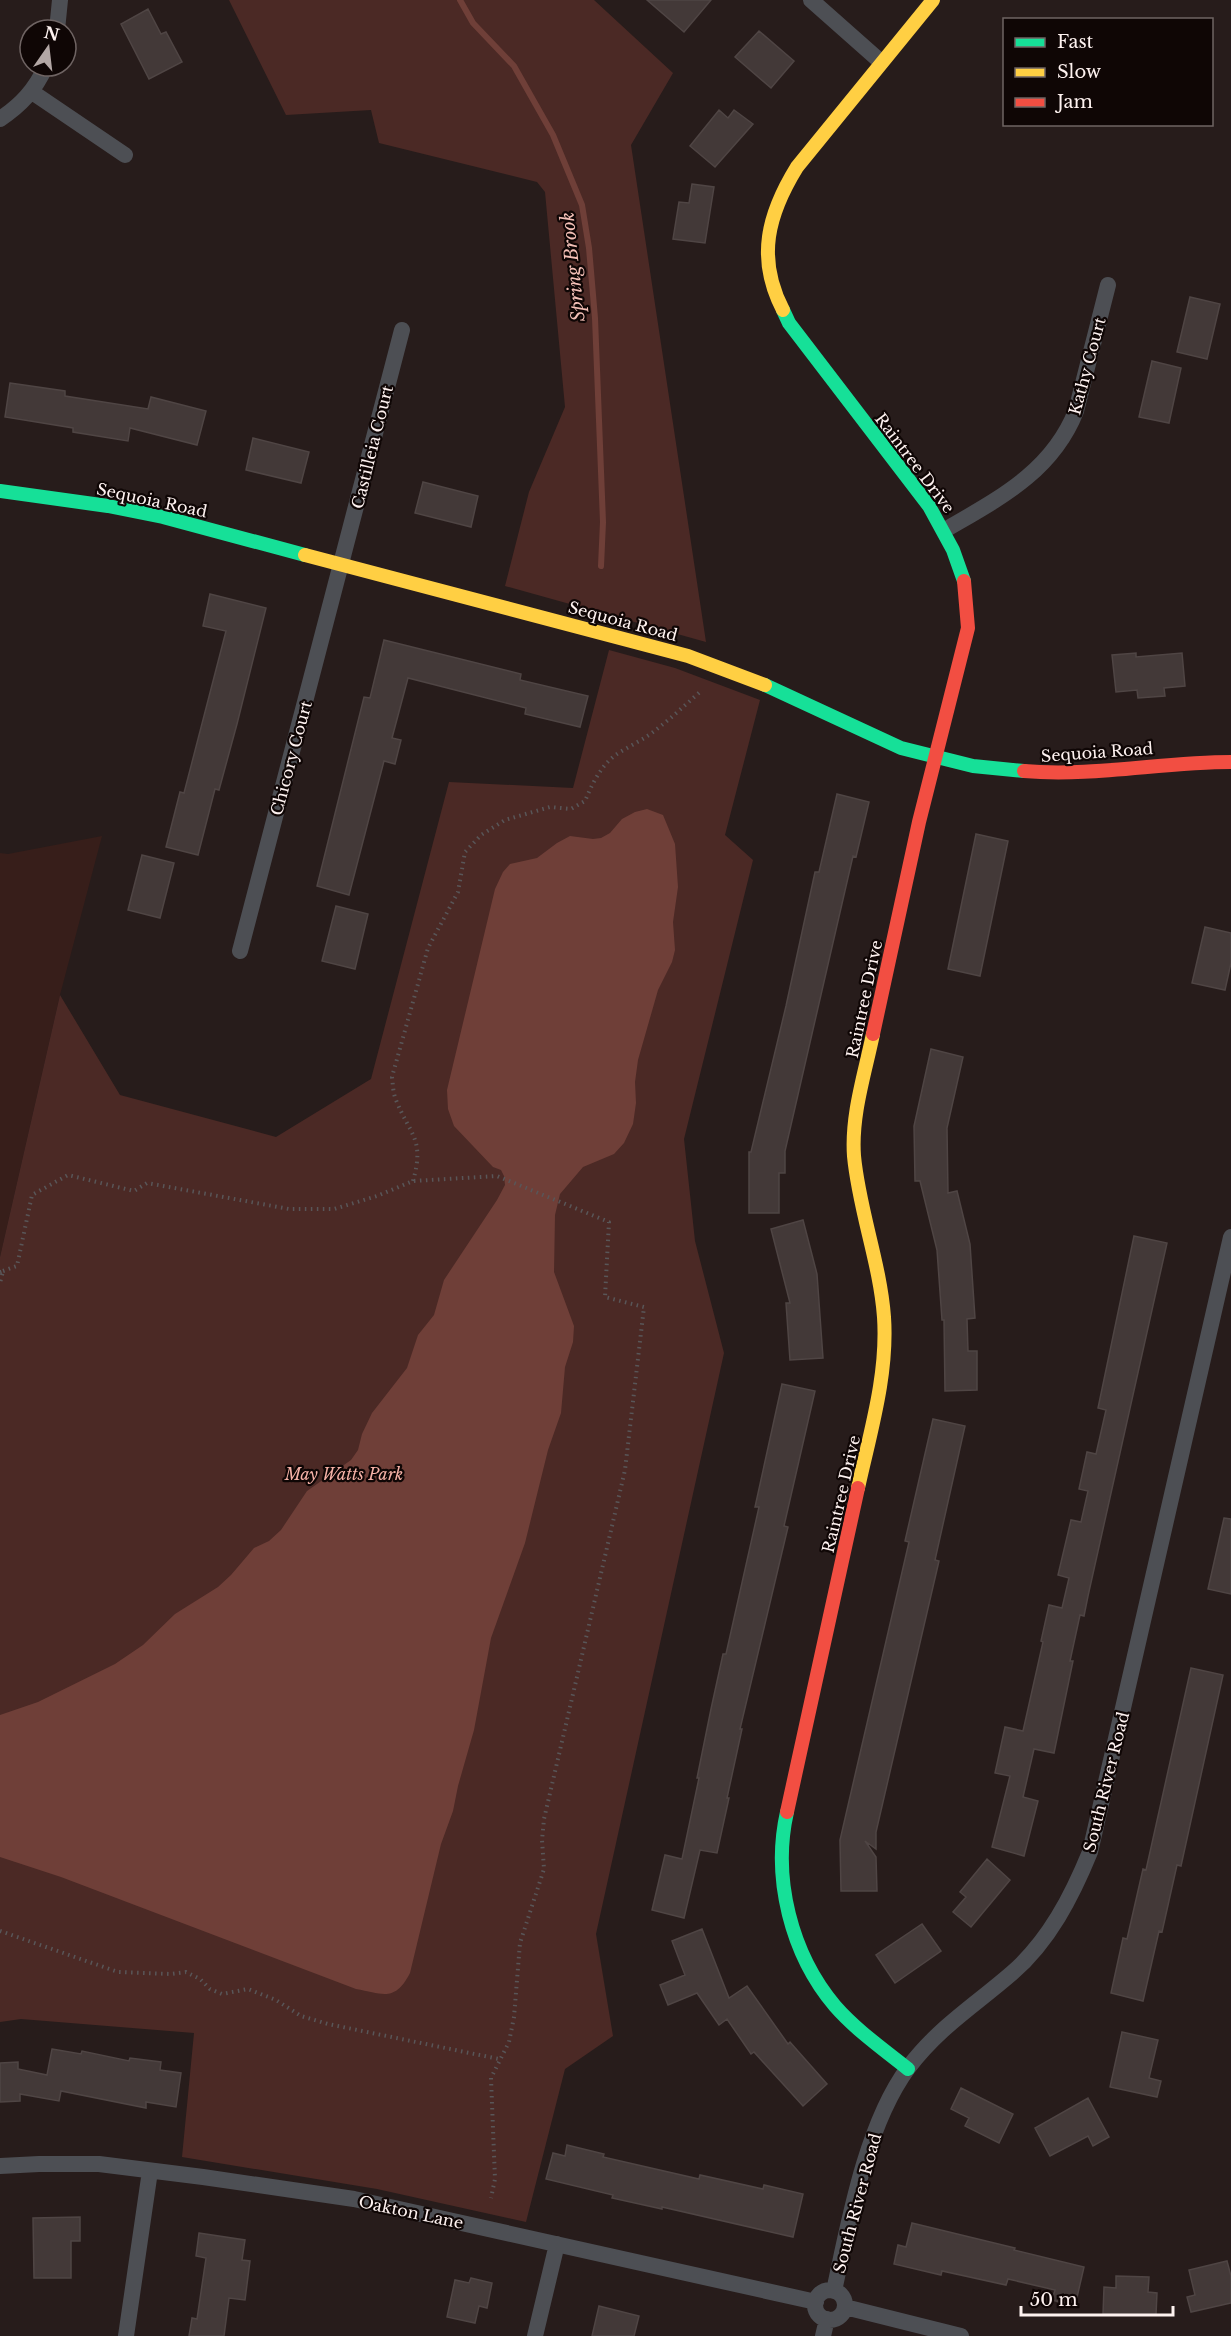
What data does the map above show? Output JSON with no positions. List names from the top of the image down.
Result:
{
  "streets": {
    "street": [
      "Kathy Court",
      "Castilleia Court",
      "Raintree Drive",
      "Sequoia Road",
      "Chicory Court",
      "South River Road",
      "Oakton Lane"
    ]
  },
  "crossings": [
    ["Kathy Court", "Raintree Drive"],
    ["Castilleia Court", "Sequoia Road"],
    ["Castilleia Court", "Chicory Court"],
    ["Raintree Drive", "Sequoia Road"],
    ["Raintree Drive", "South River Road"],
    ["Sequoia Road", "Chicory Court"],
    ["South River Road", "Oakton Lane"]
  ],
  "water": ["Spring Brook"],
  "parks": ["May Watts Park"],
  "legend": ["Fast", "Slow", "Jam"],
  "scale_bar": "50 m",
  "north": "top"
}
